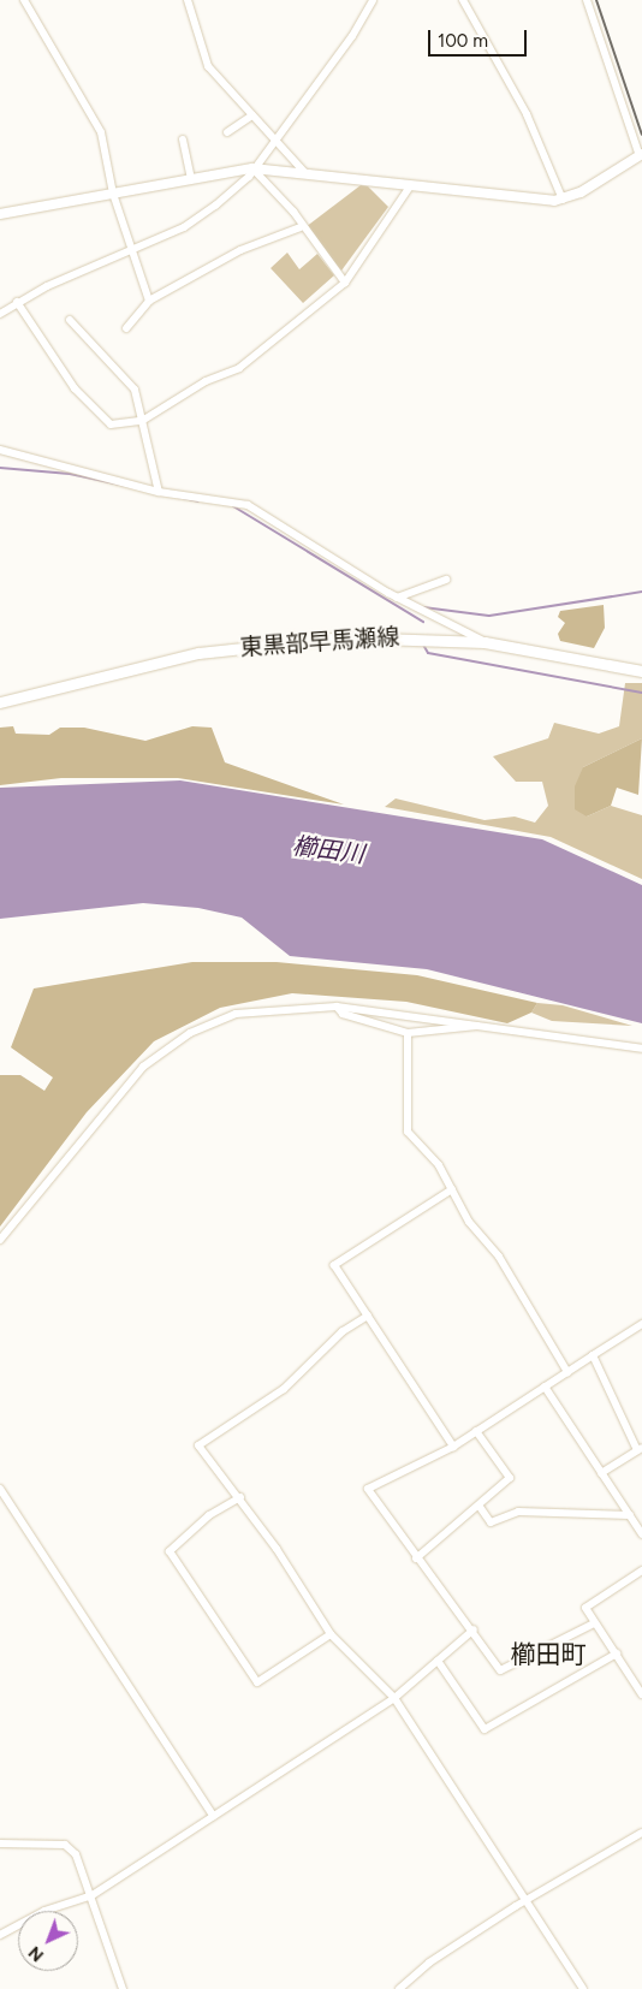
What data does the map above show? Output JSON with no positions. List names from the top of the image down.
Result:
{
  "streets": {
    "main road": ["東黒部早馬瀬線"]
  },
  "districts": ["櫛田町"],
  "water": ["櫛田川"],
  "scale_bar": "100 m",
  "north": "bottom left"
}
